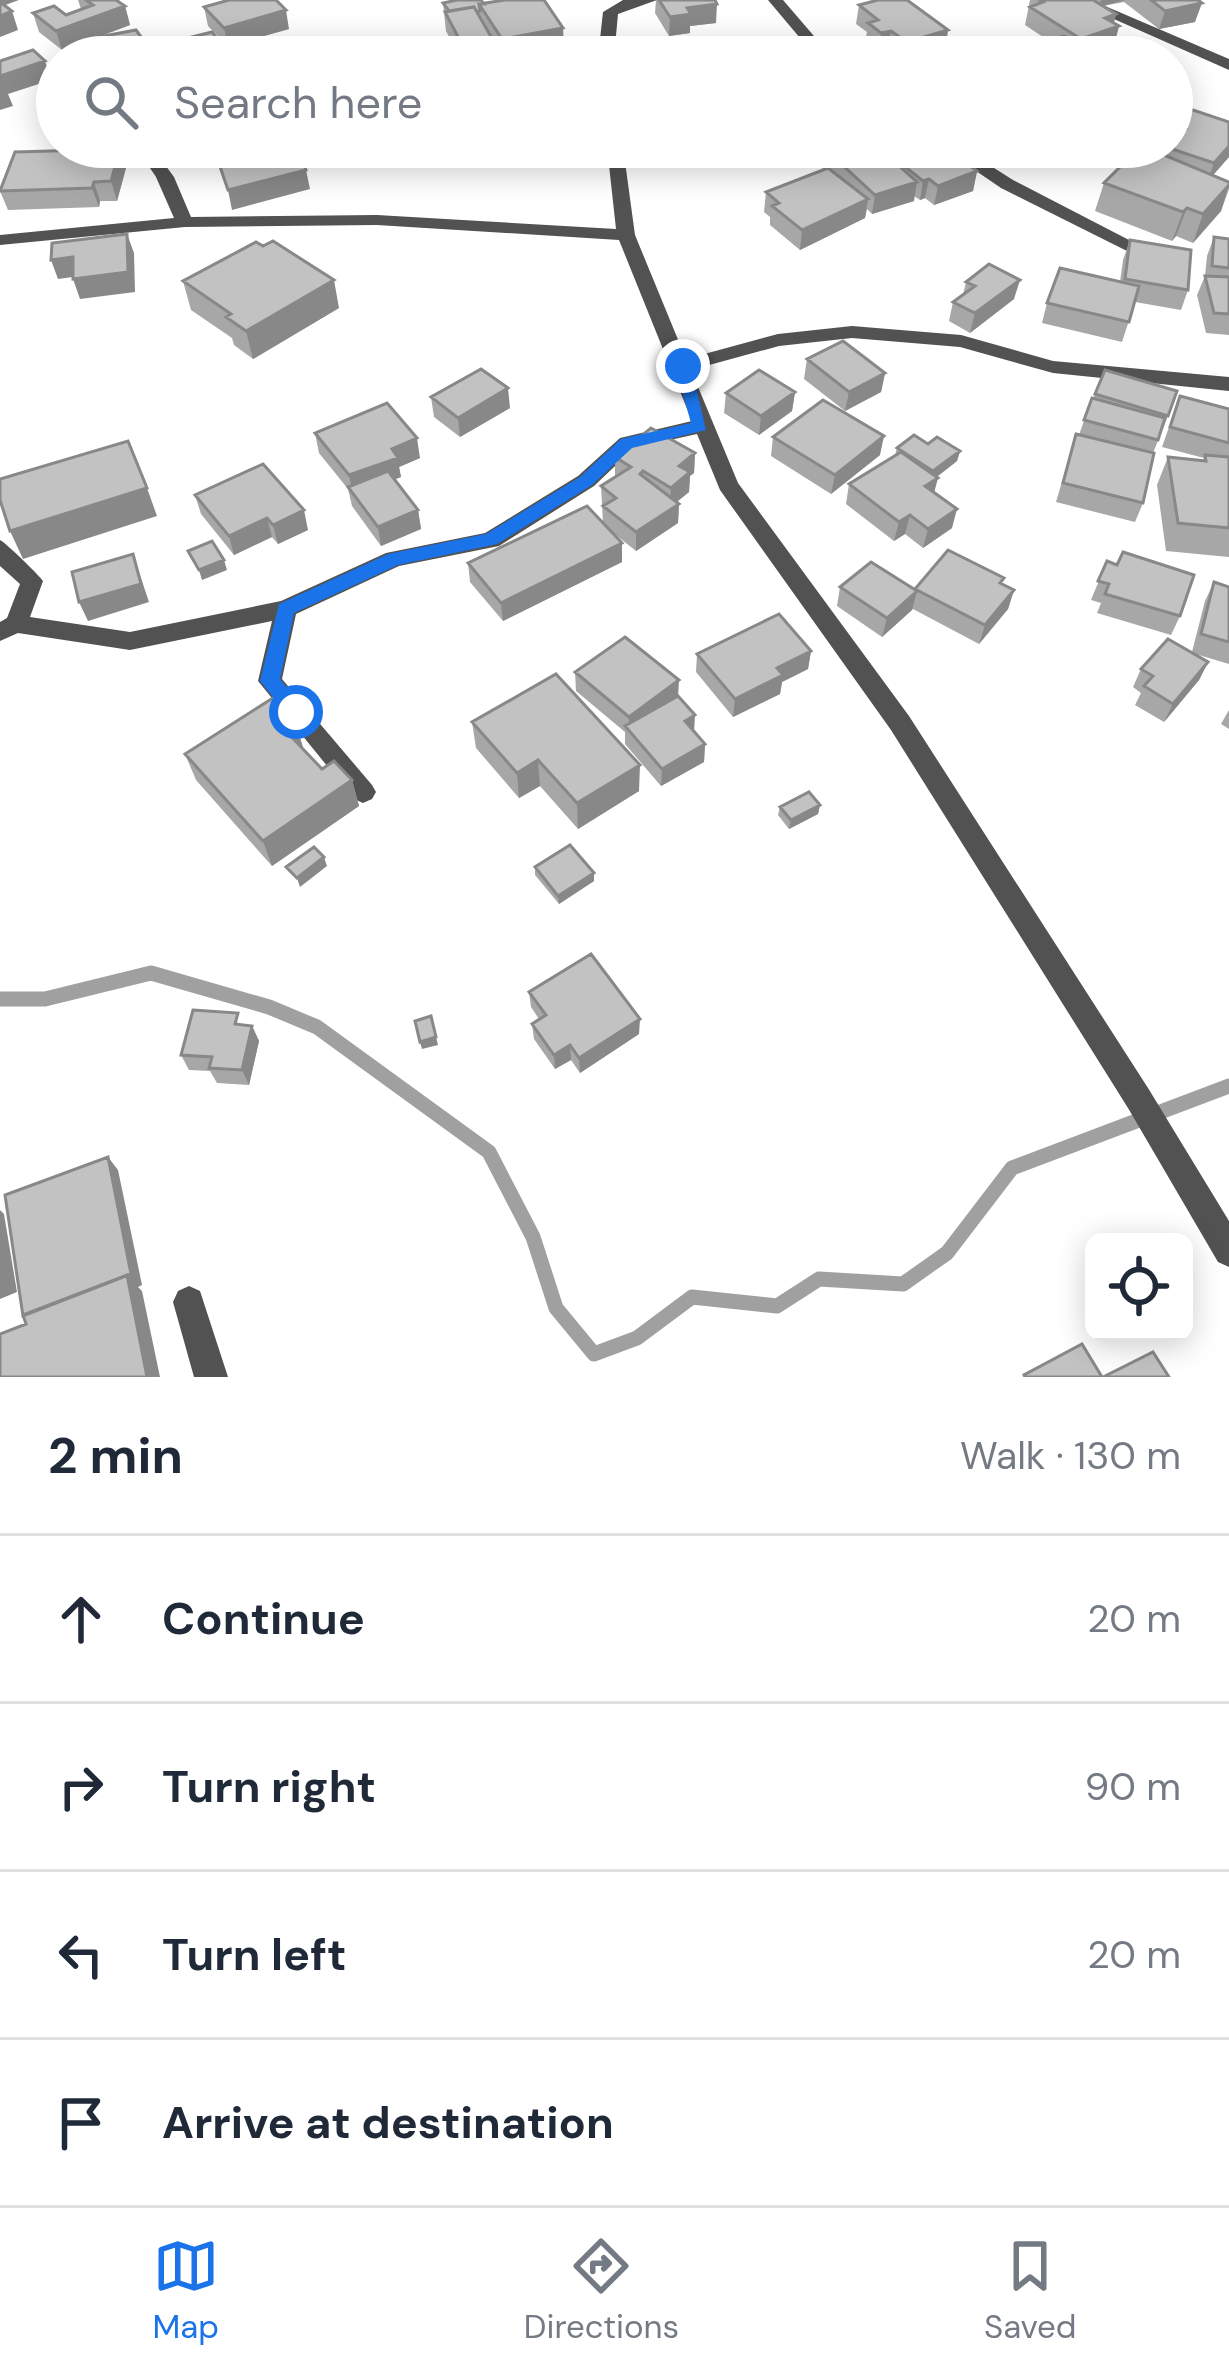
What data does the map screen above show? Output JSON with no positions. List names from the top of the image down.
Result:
{
  "page": {
    "search": "Search here",
    "heading": ["2 min", "Walk · 130 m"],
    "list": [
      ["Continue", "20 m"],
      ["Turn right", "90 m"],
      ["Turn left", "20 m"],
      "Arrive at destination"
    ],
    "nav": ["Map", "Directions", "Saved"]
  }
}
